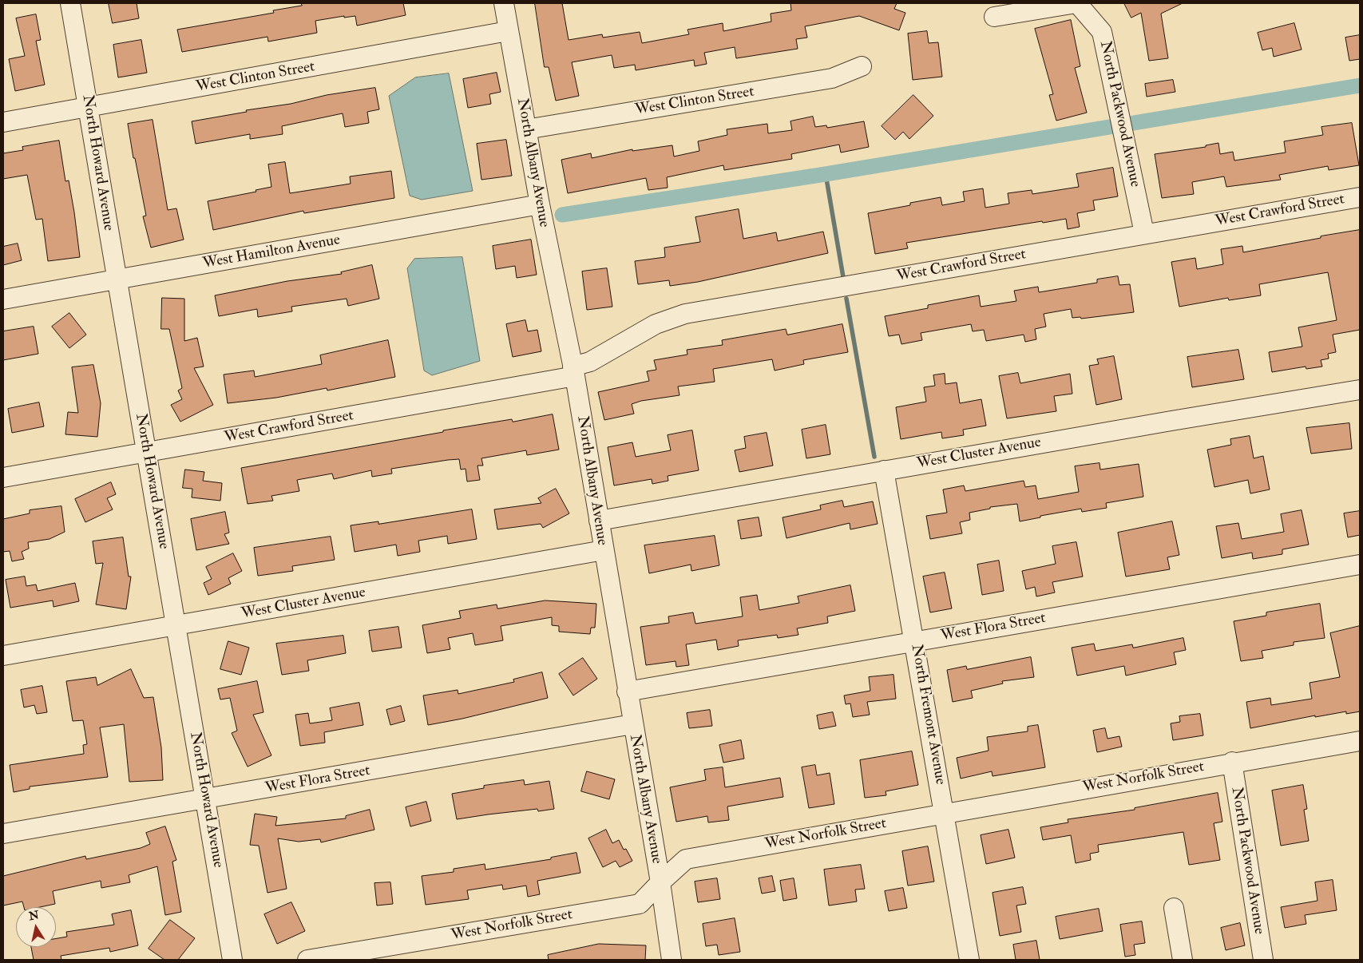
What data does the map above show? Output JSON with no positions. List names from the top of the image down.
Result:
{
  "streets": {
    "street": [
      "West Clinton Street",
      "North Packwood Avenue",
      "North Howard Avenue",
      "North Albany Avenue",
      "West Crawford Street",
      "West Hamilton Avenue",
      "West Cluster Avenue",
      "West Flora Street",
      "North Fremont Avenue",
      "West Norfolk Street"
    ]
  },
  "crossings": [
    ["West Clinton Street", "North Howard Avenue"],
    ["West Clinton Street", "North Albany Avenue"],
    ["North Packwood Avenue", "West Crawford Street"],
    ["North Packwood Avenue", "West Norfolk Street"],
    ["North Howard Avenue", "West Crawford Street"],
    ["North Howard Avenue", "West Hamilton Avenue"],
    ["North Howard Avenue", "West Cluster Avenue"],
    ["North Howard Avenue", "West Flora Street"],
    ["North Albany Avenue", "West Crawford Street"],
    ["North Albany Avenue", "West Hamilton Avenue"],
    ["North Albany Avenue", "West Cluster Avenue"],
    ["North Albany Avenue", "West Flora Street"],
    ["North Albany Avenue", "West Norfolk Street"],
    ["West Cluster Avenue", "North Fremont Avenue"],
    ["West Flora Street", "North Fremont Avenue"],
    ["North Fremont Avenue", "West Norfolk Street"]
  ],
  "north": "top"
}
